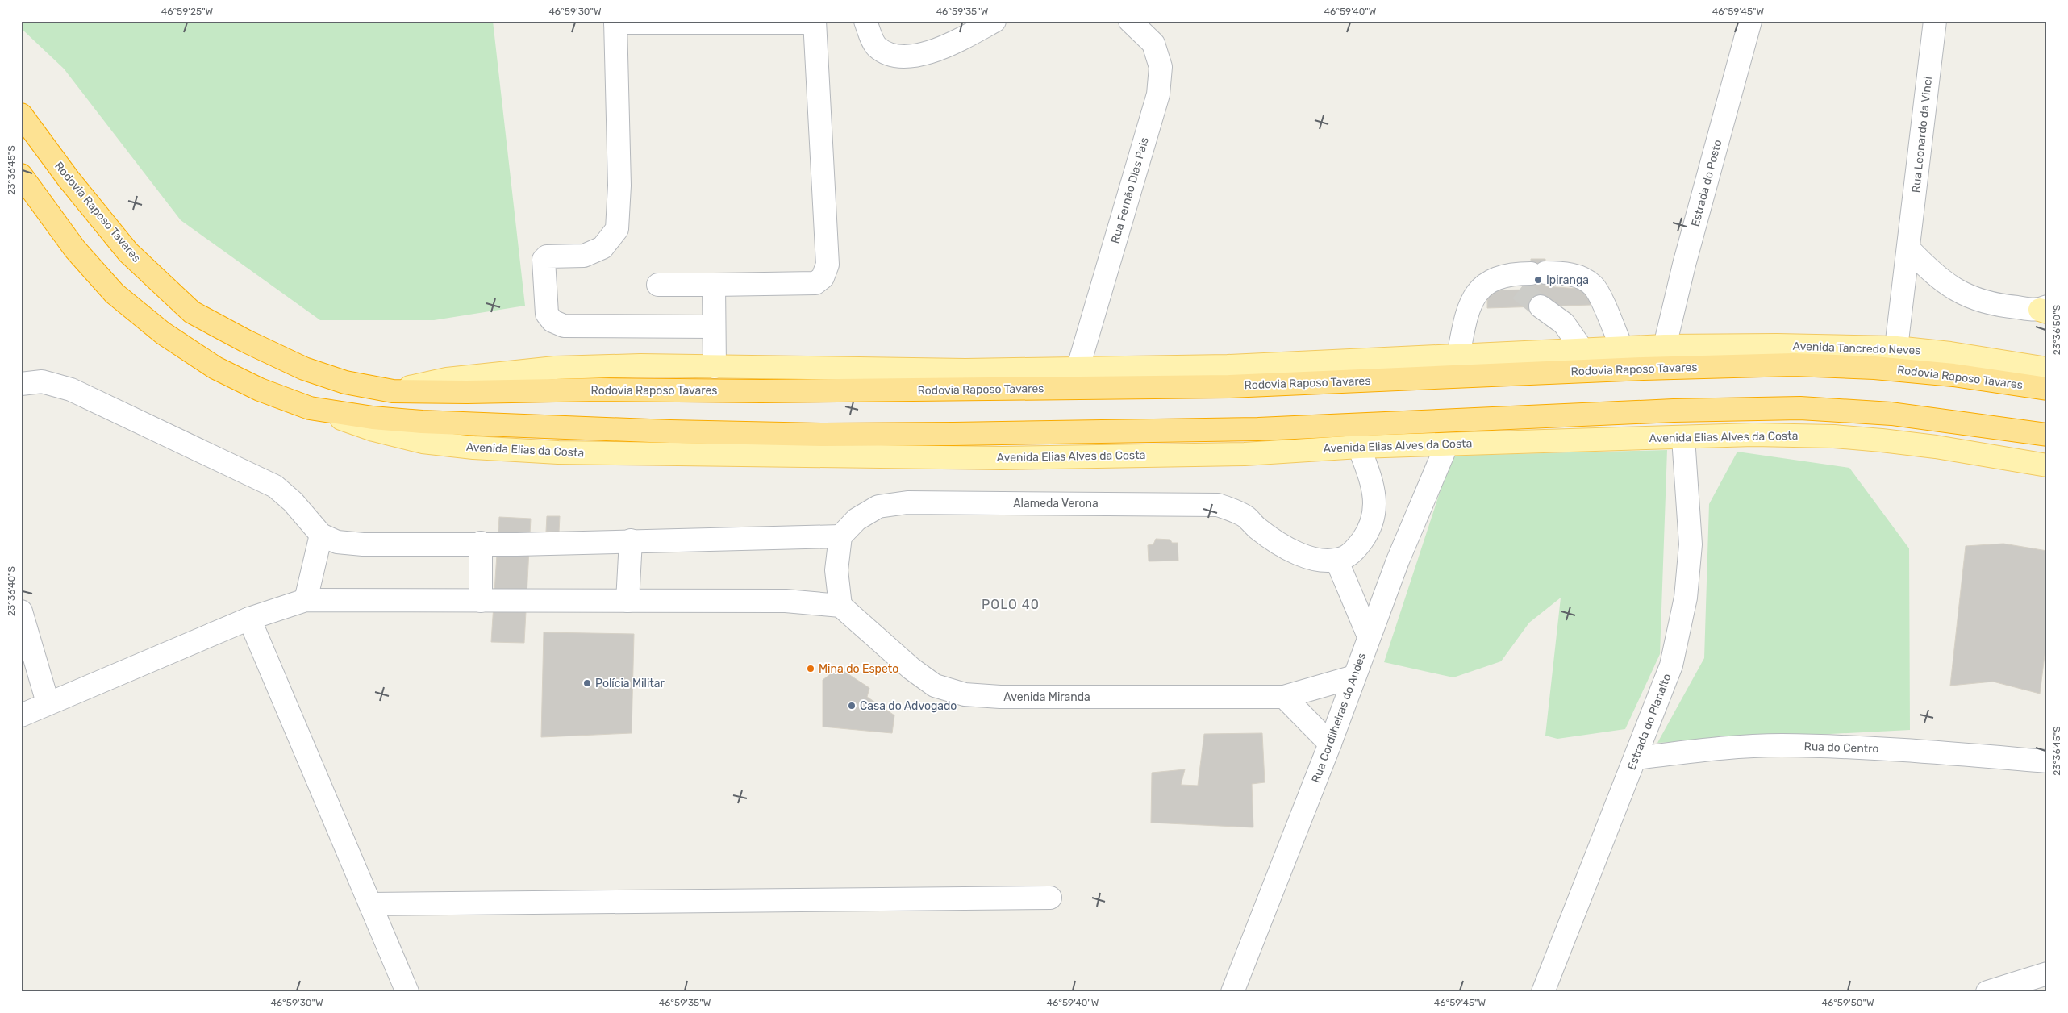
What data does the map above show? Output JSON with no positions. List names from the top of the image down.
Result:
{
  "streets": {
    "highway": ["Rodovia Raposo Tavares"],
    "main road": ["Avenida Tancredo Neves", "Avenida Elias Alves da Costa", "Avenida Elias da Costa"],
    "street": [
      "Rua Leonardo da Vinci",
      "Estrada do Posto",
      "Rua Fernão Dias Pais",
      "Alameda Verona",
      "Avenida Miranda",
      "Rua Cordilheiras do Andes",
      "Estrada do Planalto",
      "Rua do Centro"
    ]
  },
  "crossings": [
    ["Rua Leonardo da Vinci", "Avenida Tancredo Neves"],
    ["Estrada do Posto", "Avenida Tancredo Neves"],
    ["Rua Fernão Dias Pais", "Avenida Tancredo Neves"],
    ["Rodovia Raposo Tavares", "Avenida Tancredo Neves"],
    ["Avenida Elias Alves da Costa", "Avenida Elias da Costa"],
    ["Avenida Elias Alves da Costa", "Rua Cordilheiras do Andes"],
    ["Avenida Elias Alves da Costa", "Estrada do Planalto"],
    ["Avenida Miranda", "Rua Cordilheiras do Andes"],
    ["Estrada do Planalto", "Rua do Centro"]
  ],
  "districts": ["POLO 40"],
  "places": [
    "Ipiranga",
    "Mina do Espeto",
    "Polícia Militar",
    "Casa do Advogado"
  ],
  "coordinates": [
    "46°59'25\"W",
    "46°59'30\"W",
    "46°59'35\"W",
    "46°59'40\"W",
    "46°59'45\"W",
    "23°36'45\"S",
    "23°36'50\"S",
    "23°36'40\"S",
    "46°59'50\"W"
  ]
}
